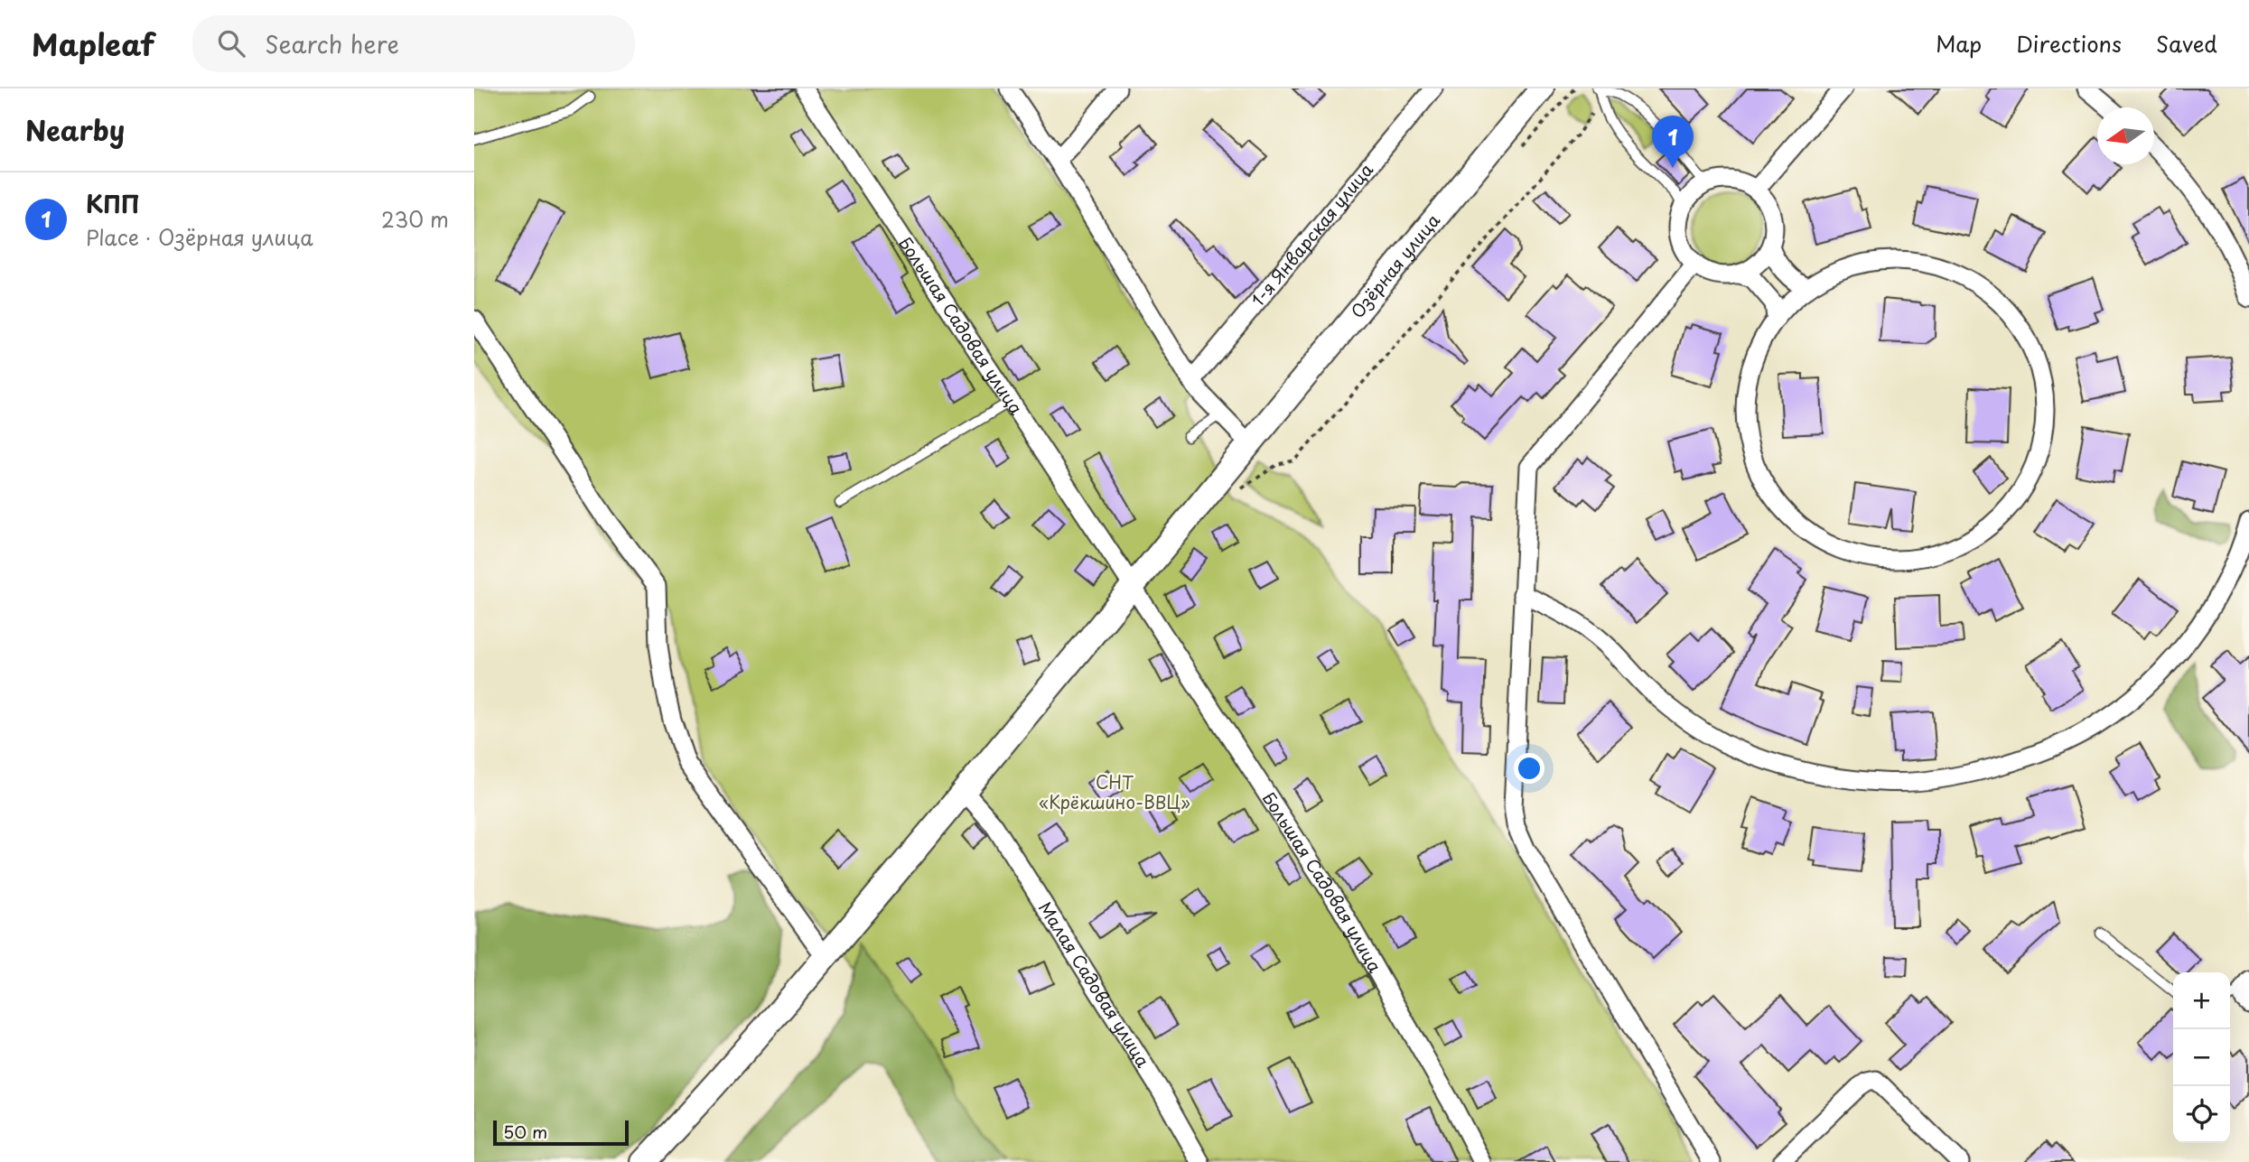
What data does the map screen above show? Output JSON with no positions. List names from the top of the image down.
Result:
{
  "streets": {
    "main road": ["Озёрная улица"],
    "street": ["1-я Январская улица", "Большая Садовая улица", "Малая Садовая улица"]
  },
  "crossings": [
    ["Озёрная улица", "Большая Садовая улица"],
    ["Озёрная улица", "Малая Садовая улица"]
  ],
  "parks": ["СНТ «Крёкшино-ВВЦ»"],
  "scale_bar": "50 m",
  "north": "left",
  "page": {
    "header": "Mapleaf",
    "search": "Search here",
    "nav": ["Map", "Directions", "Saved"],
    "heading": "Nearby",
    "pins": "1",
    "list": [
      {
        "mark": "1",
        "name": "КПП",
        "note": "Place · Озёрная улица",
        "value": "230 m"
      }
    ],
    "map_buttons": ["+", "−"],
    "scale": "50 m"
  }
}
